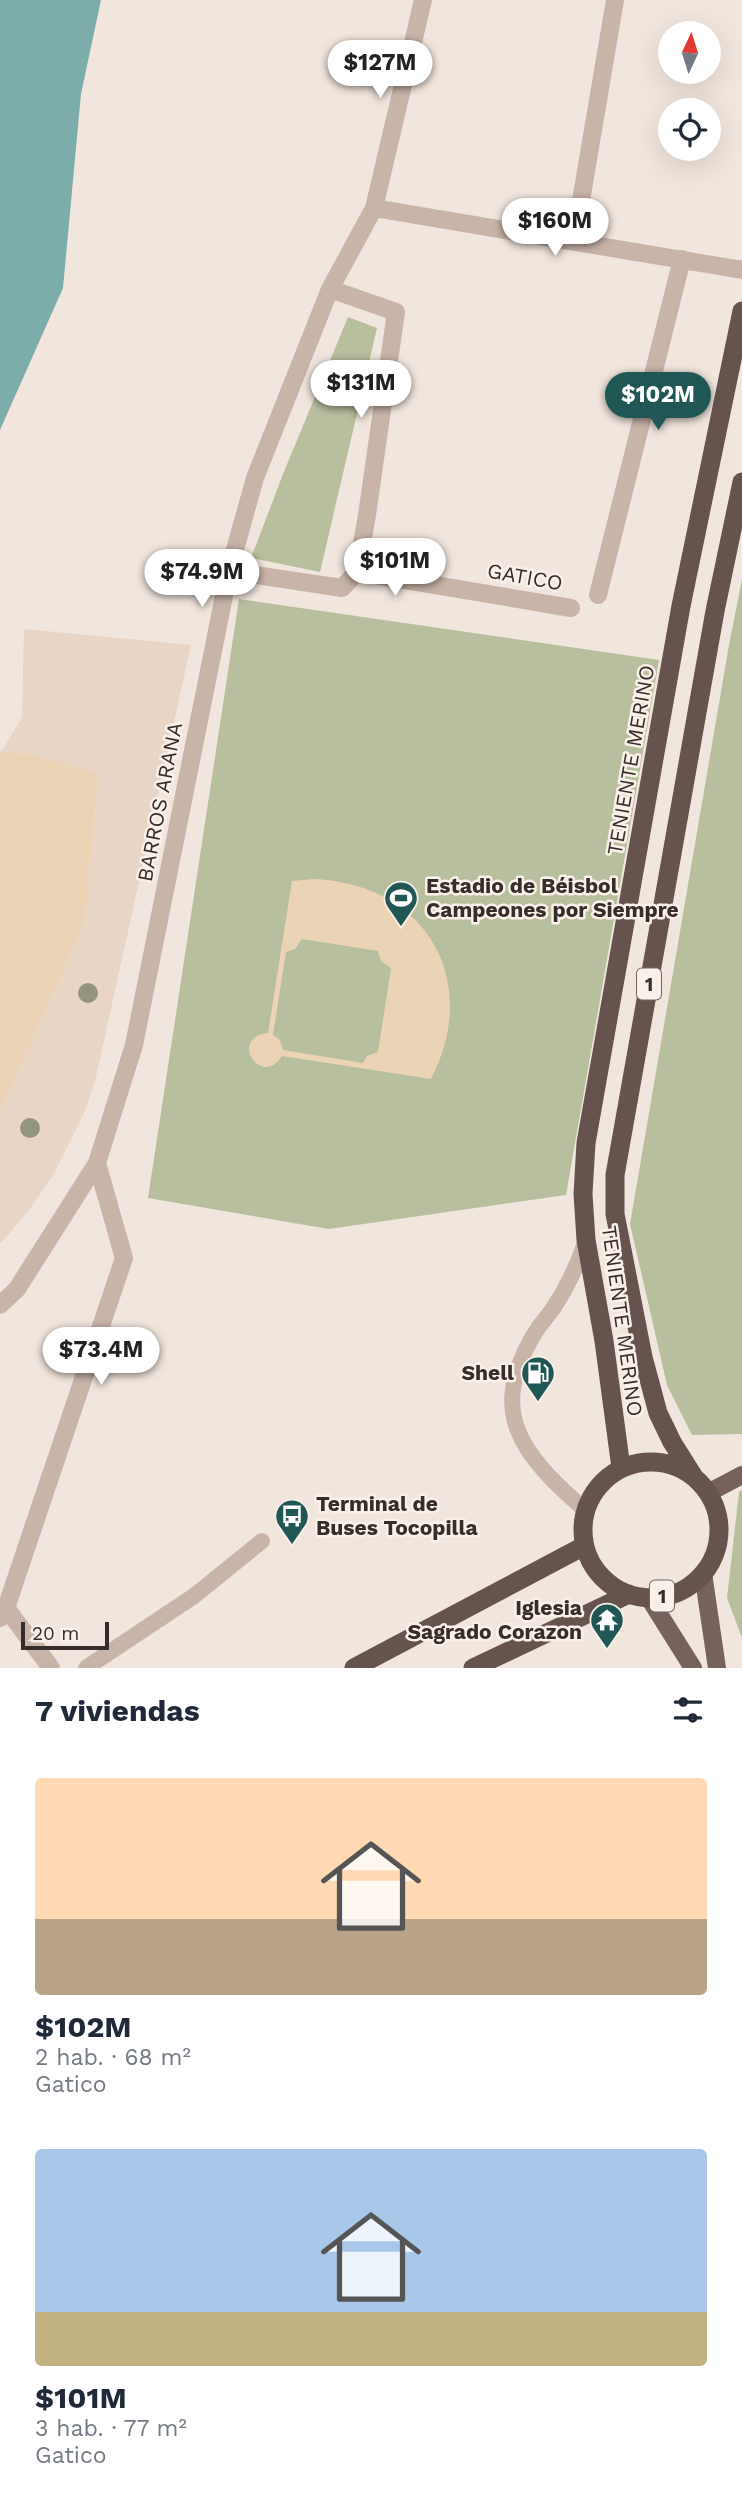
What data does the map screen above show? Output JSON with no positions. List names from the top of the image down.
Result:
{
  "streets": {
    "highway": ["TENIENTE MERINO", "1"],
    "street": ["GATICO", "BARROS ARANA"]
  },
  "crossings": [
    ["TENIENTE MERINO", "1"]
  ],
  "places": {
    "sports": ["Estadio de Béisbol Campeones por Siempre"],
    "fuel station": ["Shell"],
    "bus stop": ["Terminal de Buses Tocopilla"],
    "temple": ["Iglesia Sagrado Corazon"]
  },
  "scale_bar": "20 m",
  "north": "top",
  "page": {
    "price": [
      "$127M",
      "$160M",
      "$131M",
      "$102M",
      "$101M",
      "$74.9M",
      "$73.4M"
    ],
    "scale": "20 m",
    "heading": "7 viviendas",
    "list": [
      {
        "name": "$102M",
        "note": "2 hab. · 68 m² · Gatico"
      },
      {
        "name": "$101M",
        "note": "3 hab. · 77 m² · Gatico"
      }
    ]
  }
}
